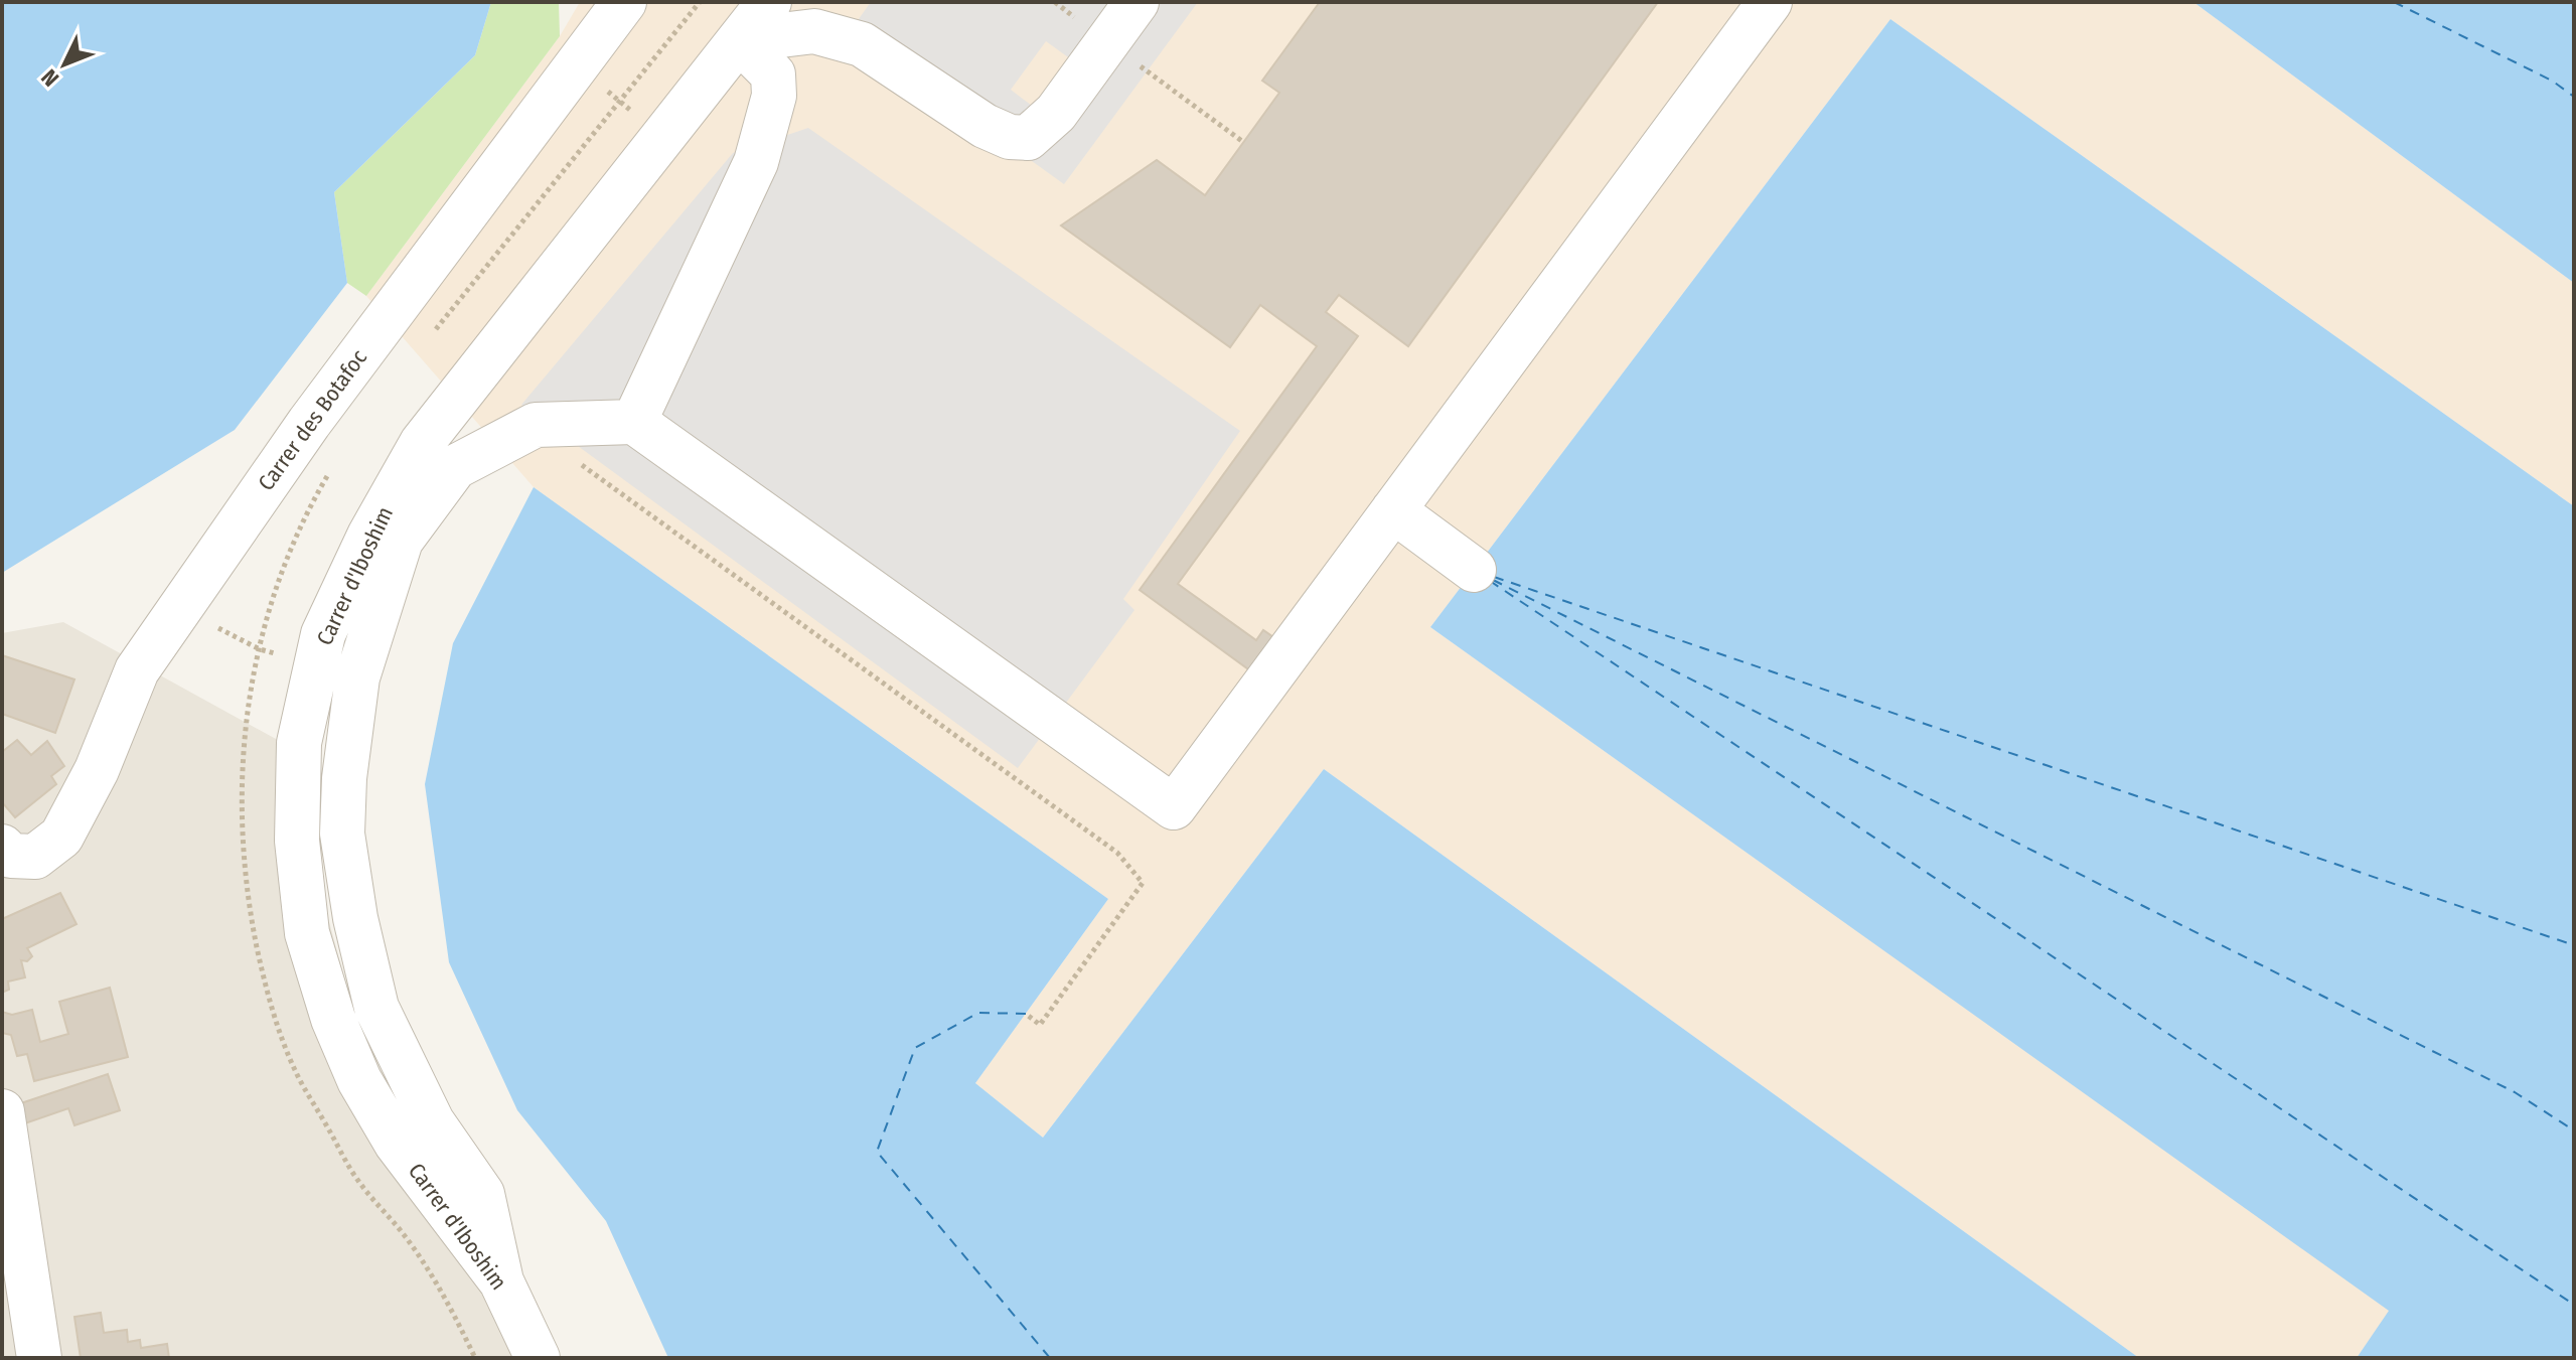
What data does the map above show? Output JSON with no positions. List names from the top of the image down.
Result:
{
  "streets": {
    "street": ["Carrer des Botafoc", "Carrer d'Iboshim"]
  },
  "north": "bottom left"
}
